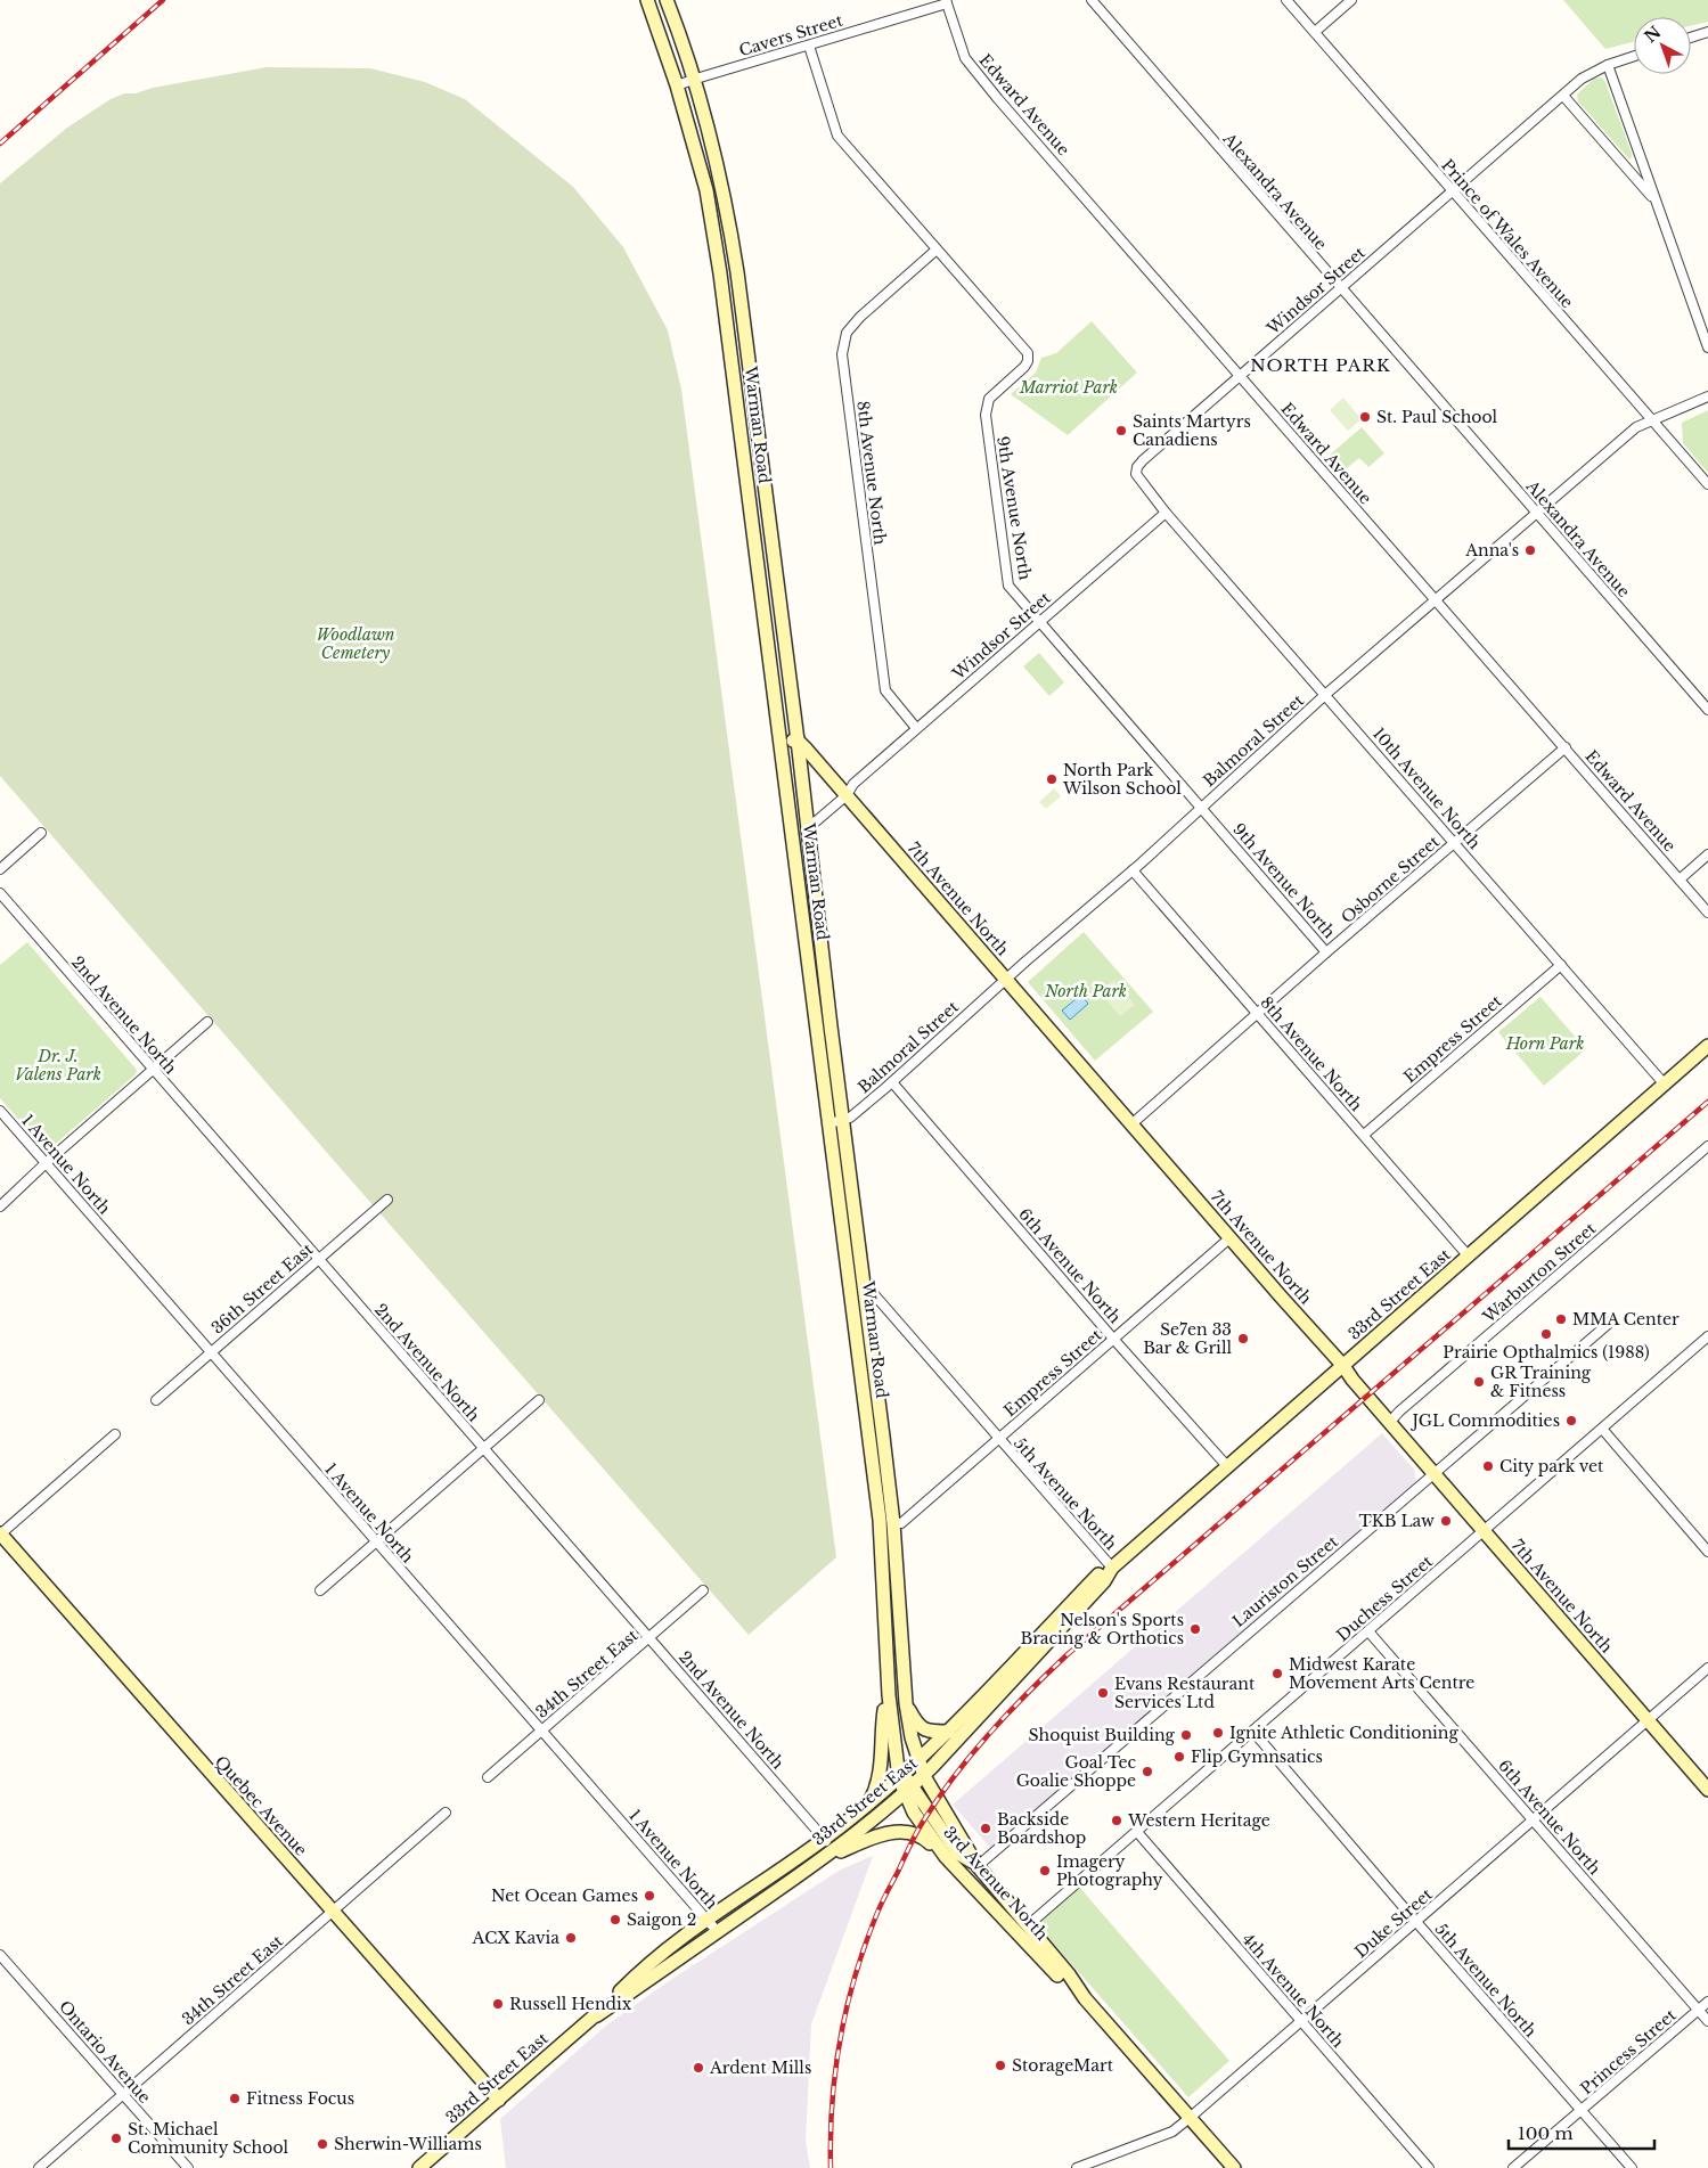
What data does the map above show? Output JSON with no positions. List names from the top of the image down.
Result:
{
  "streets": {
    "main road": [
      "Warman Road",
      "7th Avenue North",
      "33rd Street East",
      "Quebec Avenue",
      "3rd Avenue North"
    ],
    "street": [
      "Cavers Street",
      "Edward Avenue",
      "Alexandra Avenue",
      "Prince of Wales Avenue",
      "Windsor Street",
      "8th Avenue North",
      "9th Avenue North",
      "Balmoral Street",
      "10th Avenue North",
      "Osborne Street",
      "2nd Avenue North",
      "Empress Street",
      "1 Avenue North",
      "6th Avenue North",
      "Warburton Street",
      "36th Street East",
      "5th Avenue North",
      "Lauriston Street",
      "Duchess Street",
      "34th Street East",
      "Duke Street",
      "4th Avenue North",
      "Ontario Avenue",
      "Princess Street"
    ]
  },
  "crossings": [
    ["Cavers Street", "Edward Avenue"],
    ["Cavers Street", "Warman Road"],
    ["Cavers Street", "9th Avenue North"],
    ["Edward Avenue", "Windsor Street"],
    ["Edward Avenue", "Balmoral Street"],
    ["Edward Avenue", "Osborne Street"],
    ["Alexandra Avenue", "Windsor Street"],
    ["Alexandra Avenue", "Balmoral Street"],
    ["Prince of Wales Avenue", "Windsor Street"],
    ["Prince of Wales Avenue", "Balmoral Street"],
    ["Windsor Street", "Warman Road"],
    ["Windsor Street", "8th Avenue North"],
    ["Windsor Street", "9th Avenue North"],
    ["Windsor Street", "10th Avenue North"],
    ["Windsor Street", "7th Avenue North"],
    ["Warman Road", "Balmoral Street"],
    ["Warman Road", "7th Avenue North"],
    ["Warman Road", "Empress Street"],
    ["Warman Road", "33rd Street East"],
    ["Warman Road", "5th Avenue North"],
    ["Warman Road", "3rd Avenue North"],
    ["8th Avenue North", "9th Avenue North"],
    ["8th Avenue North", "Balmoral Street"],
    ["8th Avenue North", "Osborne Street"],
    ["8th Avenue North", "Empress Street"],
    ["8th Avenue North", "33rd Street East"],
    ["9th Avenue North", "Balmoral Street"],
    ["9th Avenue North", "Osborne Street"],
    ["Balmoral Street", "10th Avenue North"],
    ["Balmoral Street", "7th Avenue North"],
    ["Balmoral Street", "6th Avenue North"],
    ["10th Avenue North", "Osborne Street"],
    ["10th Avenue North", "Empress Street"],
    ["10th Avenue North", "33rd Street East"],
    ["Osborne Street", "7th Avenue North"],
    ["7th Avenue North", "Empress Street"],
    ["7th Avenue North", "Warburton Street"],
    ["7th Avenue North", "33rd Street East"],
    ["7th Avenue North", "Lauriston Street"],
    ["7th Avenue North", "Duchess Street"],
    ["7th Avenue North", "Duke Street"],
    ["2nd Avenue North", "36th Street East"],
    ["2nd Avenue North", "33rd Street East"],
    ["2nd Avenue North", "34th Street East"],
    ["Empress Street", "6th Avenue North"],
    ["Empress Street", "5th Avenue North"],
    ["1 Avenue North", "36th Street East"],
    ["1 Avenue North", "33rd Street East"],
    ["1 Avenue North", "34th Street East"],
    ["6th Avenue North", "33rd Street East"],
    ["6th Avenue North", "Duchess Street"],
    ["6th Avenue North", "Duke Street"],
    ["6th Avenue North", "Princess Street"],
    ["33rd Street East", "5th Avenue North"],
    ["33rd Street East", "Quebec Avenue"],
    ["33rd Street East", "3rd Avenue North"],
    ["5th Avenue North", "Duchess Street"],
    ["5th Avenue North", "Duke Street"],
    ["5th Avenue North", "Princess Street"],
    ["Lauriston Street", "3rd Avenue North"],
    ["Duchess Street", "3rd Avenue North"],
    ["Duchess Street", "4th Avenue North"],
    ["34th Street East", "Quebec Avenue"],
    ["34th Street East", "Ontario Avenue"],
    ["3rd Avenue North", "Duke Street"],
    ["Duke Street", "4th Avenue North"]
  ],
  "districts": ["NORTH PARK"],
  "parks": [
    "Marriot Park",
    "Woodlawn Cemetery",
    "North Park",
    "Horn Park",
    "Dr. J. Valens Park"
  ],
  "places": [
    "St. Paul School",
    "Saints Martyrs Canadiens",
    "Anna's",
    "North Park Wilson School",
    "MMA Center",
    "Prairie Opthalmics (1988)",
    "Se7en 33 Bar & Grill",
    "GR Training & Fitness",
    "JGL Commodities",
    "City park vet",
    "TKB Law",
    "Nelson's Sports Bracing & Orthotics",
    "Midwest Karate Movement Arts Centre",
    "Evans Restaurant Services Ltd",
    "Ignite Athletic Conditioning",
    "Shoquist Building",
    "Flip Gymnsatics",
    "Goal Tec Goalie Shoppe",
    "Western Heritage",
    "Backside Boardshop",
    "Imagery Photography",
    "Net Ocean Games",
    "Saigon 2",
    "ACX Kavia",
    "Russell Hendix",
    "StorageMart",
    "Ardent Mills",
    "Fitness Focus",
    "St. Michael Community School",
    "Sherwin-Williams"
  ],
  "scale_bar": "100 m",
  "north": "top left"
}
